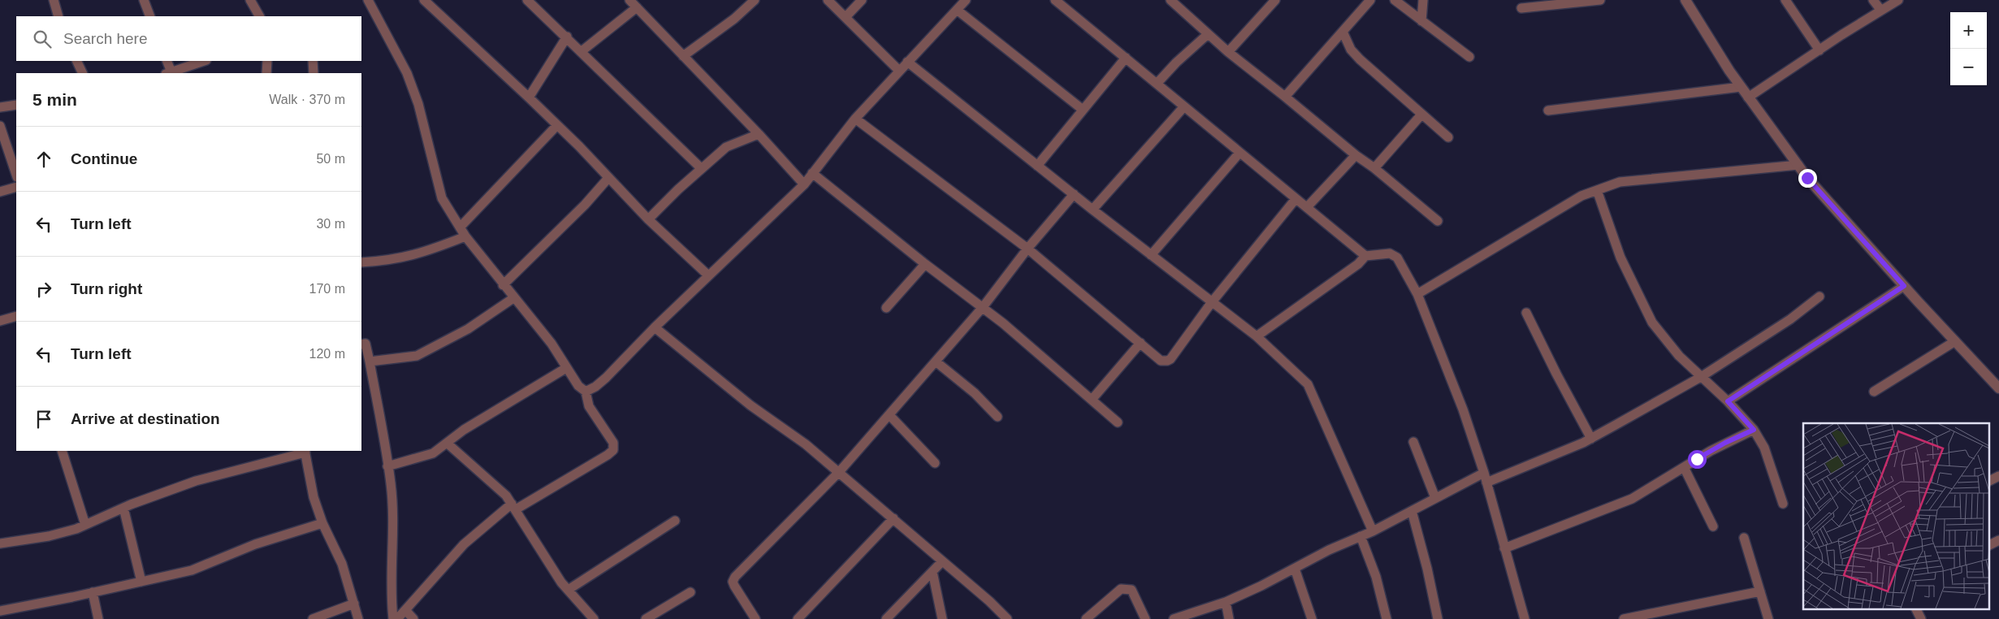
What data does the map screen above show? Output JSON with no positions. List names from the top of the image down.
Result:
{
  "page": {
    "map_buttons": ["+", "−"],
    "search": "Search here",
    "heading": ["5 min", "Walk · 370 m"],
    "list": [
      ["Continue", "50 m"],
      ["Turn left", "30 m"],
      ["Turn right", "170 m"],
      ["Turn left", "120 m"],
      "Arrive at destination"
    ]
  }
}
